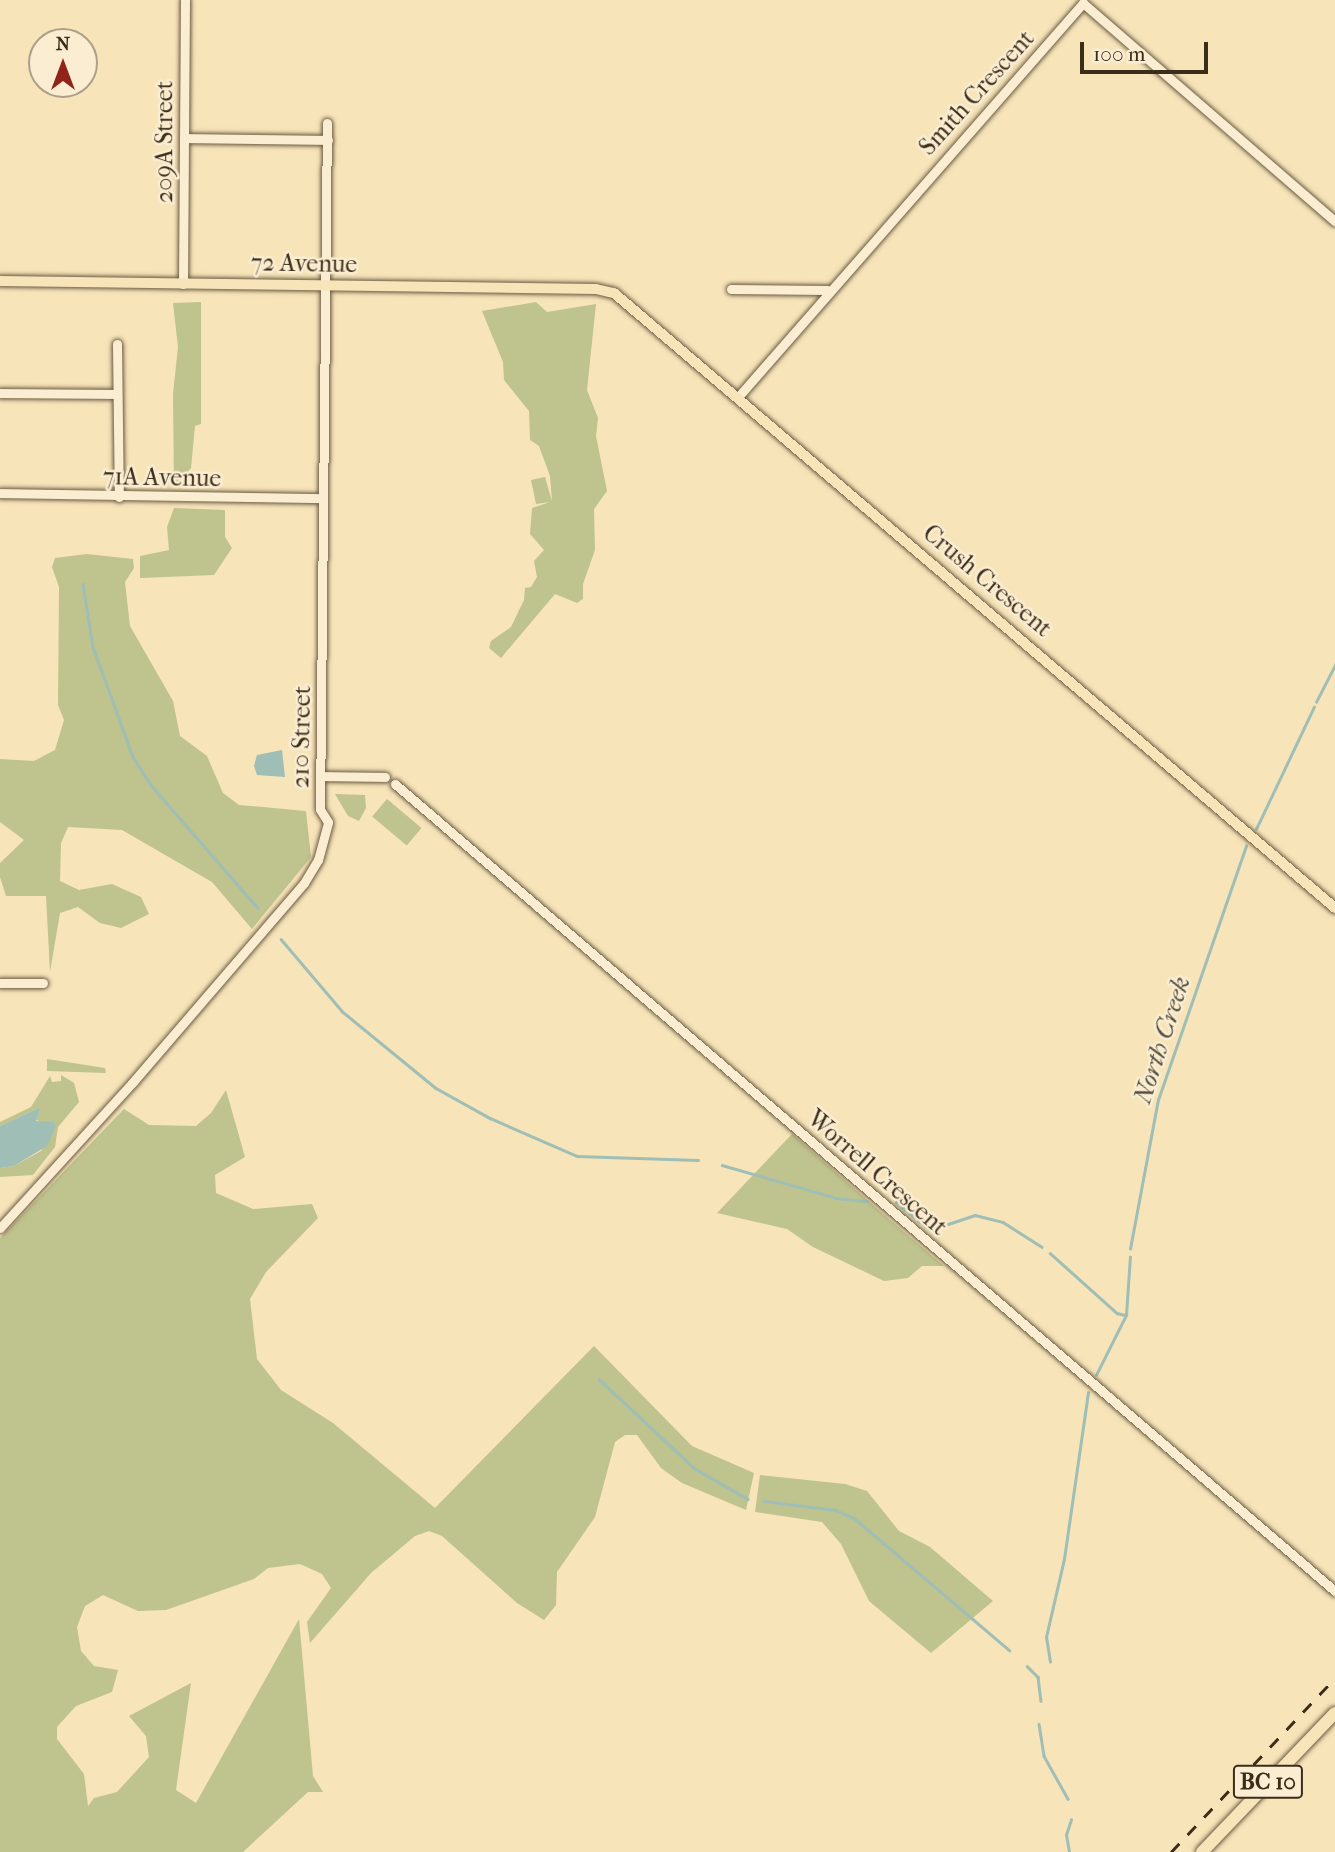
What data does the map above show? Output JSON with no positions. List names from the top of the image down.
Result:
{
  "streets": {
    "highway": ["BC 10"],
    "main road": ["72 Avenue", "Crush Crescent"],
    "street": [
      "Smith Crescent",
      "209A Street",
      "71A Avenue",
      "210 Street",
      "Worrell Crescent"
    ]
  },
  "crossings": [
    ["Smith Crescent", "Crush Crescent"],
    ["209A Street", "72 Avenue"],
    ["72 Avenue", "Crush Crescent"],
    ["72 Avenue", "210 Street"],
    ["71A Avenue", "210 Street"]
  ],
  "water": ["North Creek"],
  "scale_bar": "100 m",
  "north": "top"
}
